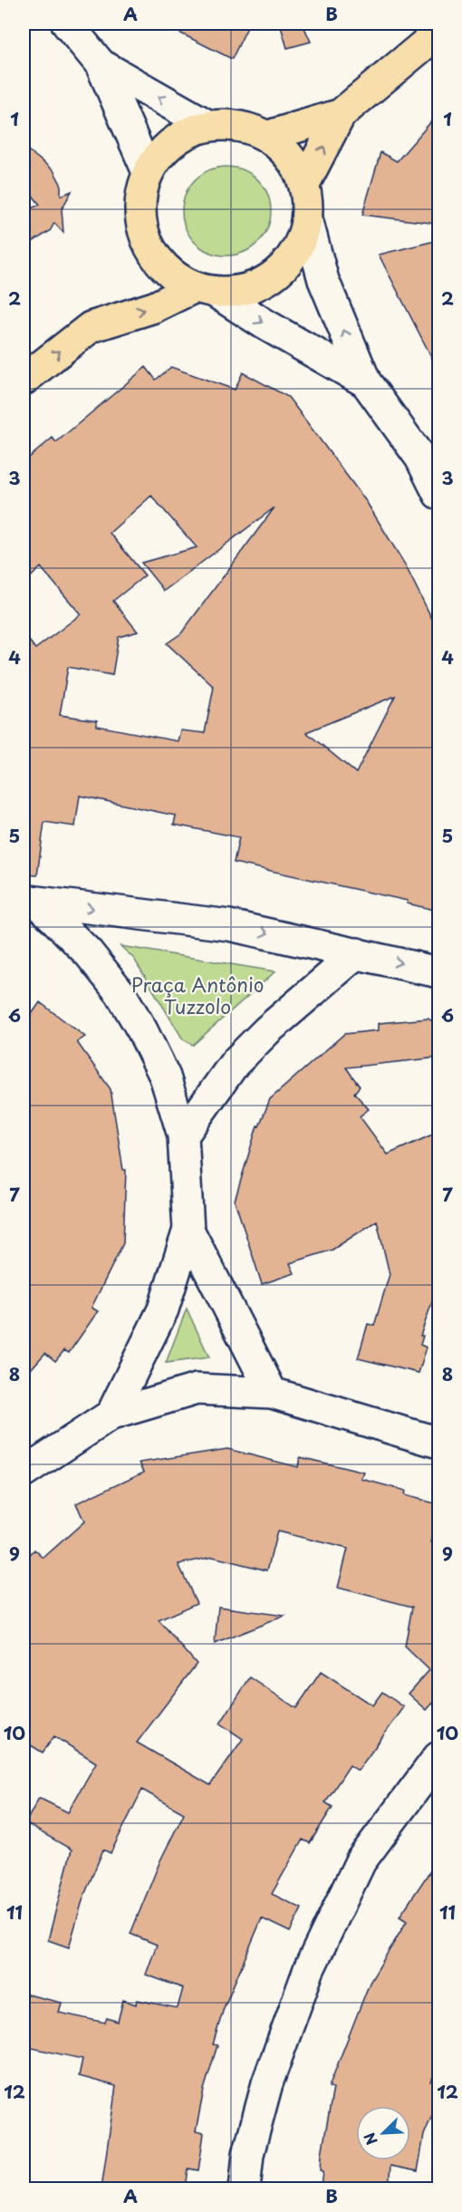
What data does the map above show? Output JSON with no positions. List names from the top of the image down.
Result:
{
  "parks": ["Praça Antônio Tuzzolo"],
  "north": "bottom left",
  "grid": {
    "columns": ["A", "B"],
    "rows": [
      "1",
      "2",
      "3",
      "4",
      "5",
      "6",
      "7",
      "8",
      "9",
      "10",
      "11",
      "12"
    ]
  }
}
